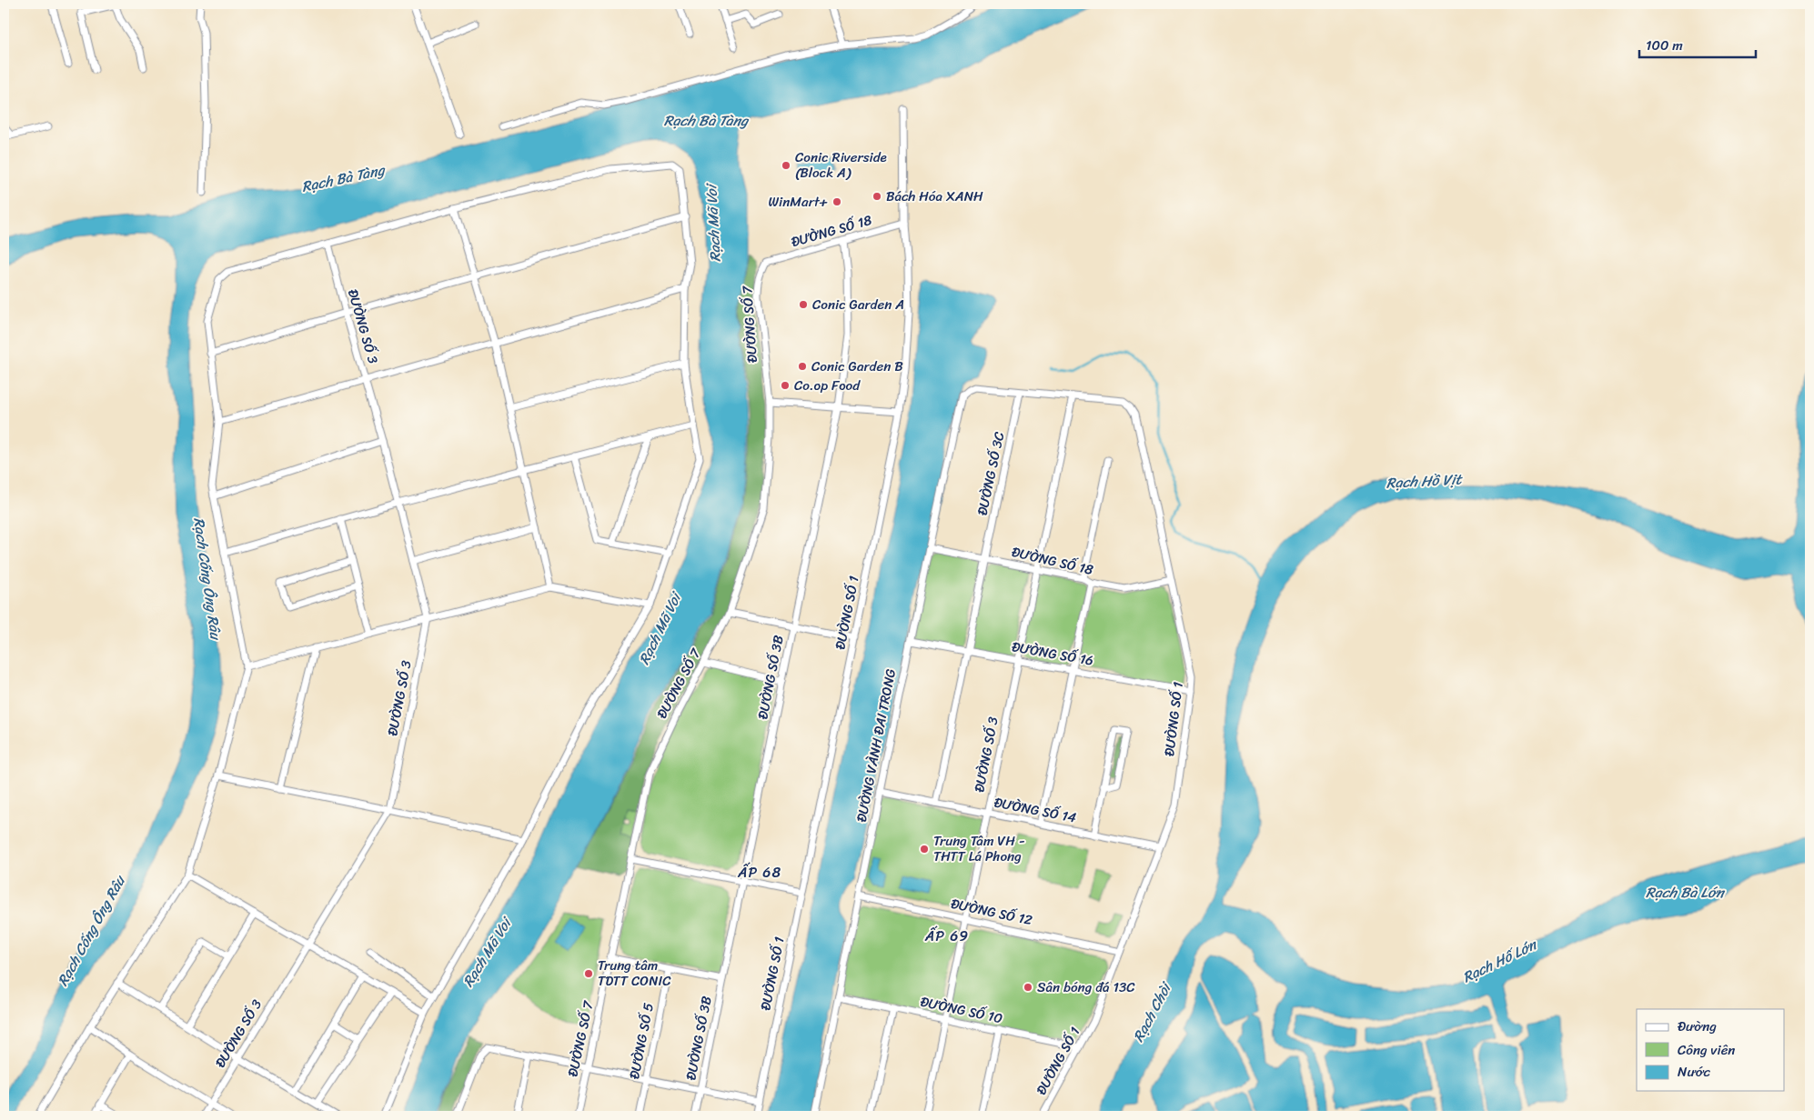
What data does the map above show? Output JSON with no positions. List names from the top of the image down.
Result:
{
  "streets": {
    "street": [
      "ĐƯỜNG SỐ 18",
      "ĐƯỜNG SỐ 7",
      "ĐƯỜNG SỐ 3",
      "ĐƯỜNG SỐ 3C",
      "ĐƯỜNG SỐ 1",
      "ĐƯỜNG SỐ 16",
      "ĐƯỜNG SỐ 3B",
      "ĐƯỜNG VÀNH ĐAI TRONG",
      "ĐƯỜNG SỐ 14",
      "ĐƯỜNG SỐ 12",
      "ĐƯỜNG SỐ 10",
      "ĐƯỜNG SỐ 5"
    ]
  },
  "crossings": [
    ["ĐƯỜNG SỐ 18", "ĐƯỜNG SỐ 7"],
    ["ĐƯỜNG SỐ 18", "ĐƯỜNG SỐ 3"],
    ["ĐƯỜNG SỐ 18", "ĐƯỜNG SỐ 3C"],
    ["ĐƯỜNG SỐ 18", "ĐƯỜNG SỐ 1"],
    ["ĐƯỜNG SỐ 18", "ĐƯỜNG SỐ 3B"],
    ["ĐƯỜNG SỐ 18", "ĐƯỜNG VÀNH ĐAI TRONG"],
    ["ĐƯỜNG SỐ 3", "ĐƯỜNG SỐ 1"],
    ["ĐƯỜNG SỐ 3", "ĐƯỜNG SỐ 16"],
    ["ĐƯỜNG SỐ 3", "ĐƯỜNG SỐ 14"],
    ["ĐƯỜNG SỐ 3", "ĐƯỜNG SỐ 12"],
    ["ĐƯỜNG SỐ 3", "ĐƯỜNG SỐ 10"],
    ["ĐƯỜNG SỐ 3C", "ĐƯỜNG SỐ 1"],
    ["ĐƯỜNG SỐ 1", "ĐƯỜNG SỐ 16"],
    ["ĐƯỜNG SỐ 1", "ĐƯỜNG VÀNH ĐAI TRONG"],
    ["ĐƯỜNG SỐ 1", "ĐƯỜNG SỐ 14"],
    ["ĐƯỜNG SỐ 1", "ĐƯỜNG SỐ 12"],
    ["ĐƯỜNG SỐ 1", "ĐƯỜNG SỐ 10"],
    ["ĐƯỜNG SỐ 16", "ĐƯỜNG VÀNH ĐAI TRONG"],
    ["ĐƯỜNG VÀNH ĐAI TRONG", "ĐƯỜNG SỐ 14"],
    ["ĐƯỜNG VÀNH ĐAI TRONG", "ĐƯỜNG SỐ 12"],
    ["ĐƯỜNG VÀNH ĐAI TRONG", "ĐƯỜNG SỐ 10"]
  ],
  "districts": ["ẤP 68", "ẤP 69"],
  "water": [
    "Rạch Bà Tàng",
    "Rạch Mã Voi",
    "Rạch Hồ Vịt",
    "Rạch Cống Ông Râu",
    "Rạch Bà Lớn",
    "Rạch Hố Lớn",
    "Rạch Chòi"
  ],
  "places": [
    "Conic Riverside (Block A)",
    "Bách Hóa XANH",
    "WinMart+",
    "Conic Garden A",
    "Conic Garden B",
    "Co.op Food",
    "Trung Tâm VH - THTT Lá Phong",
    "Trung tâm TDTT CONIC",
    "Sân bóng đá 13C"
  ],
  "legend": ["Đường", "Công viên", "Nước"],
  "scale_bar": "100 m"
}
